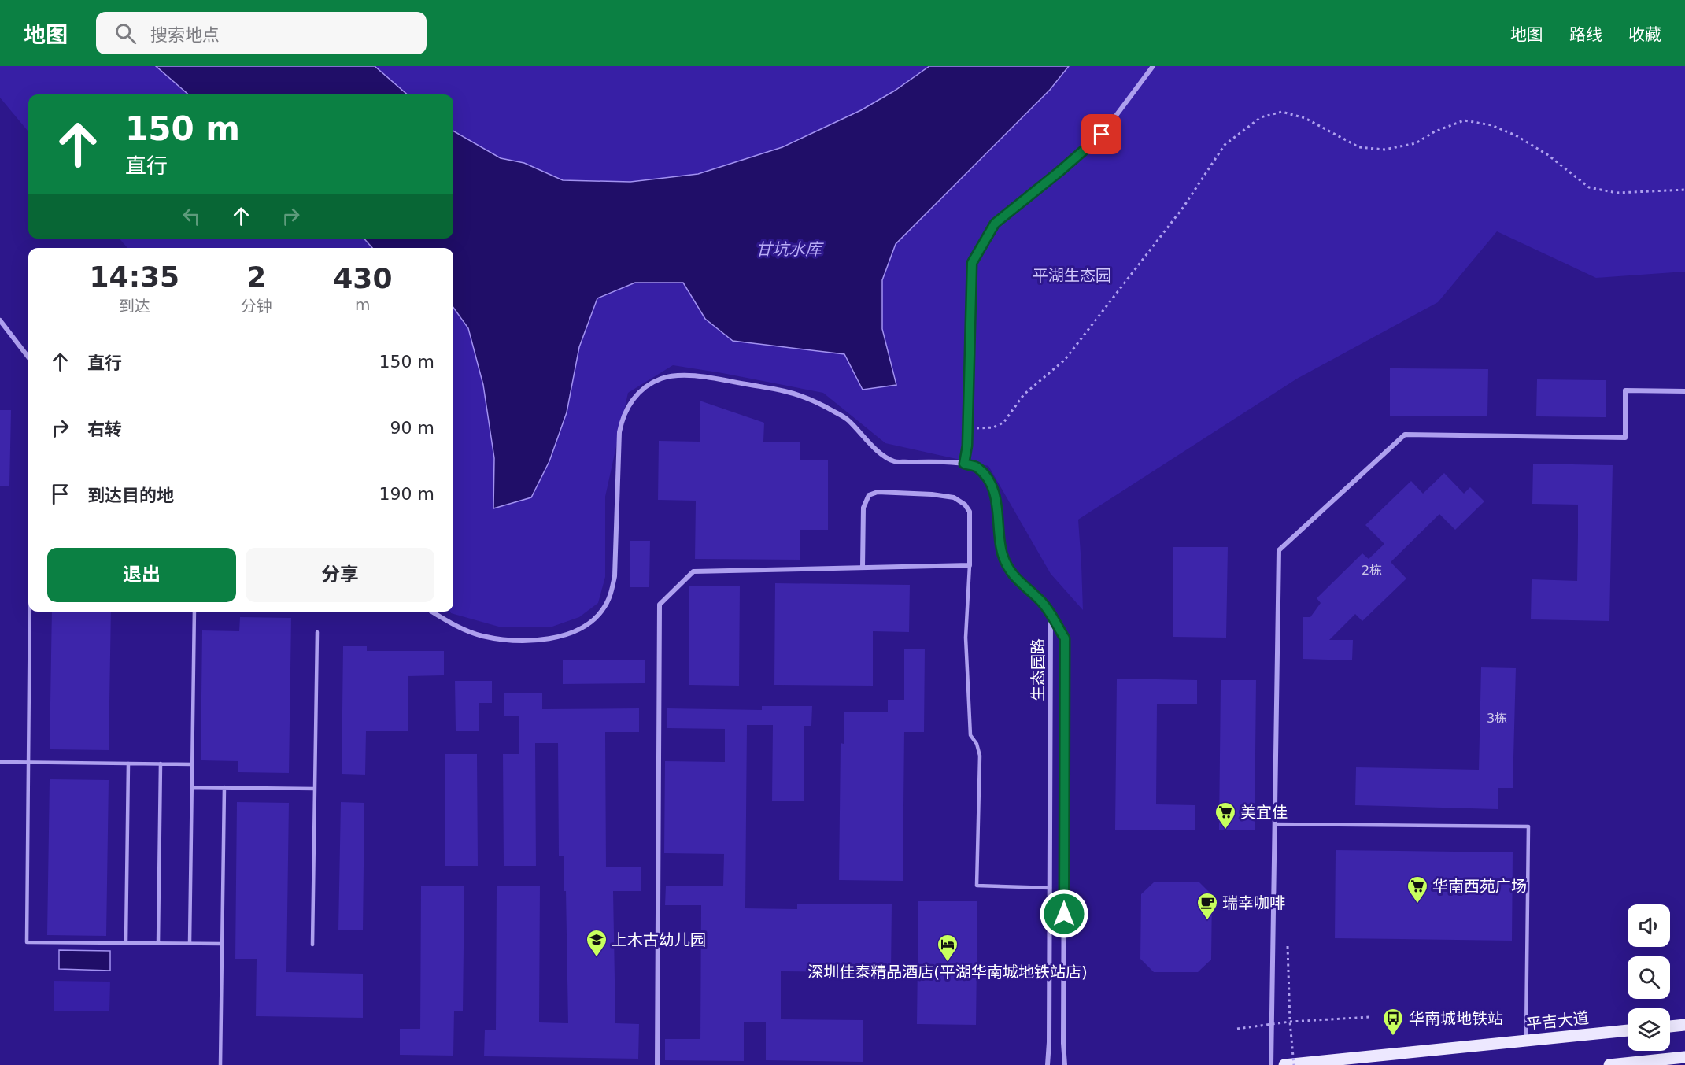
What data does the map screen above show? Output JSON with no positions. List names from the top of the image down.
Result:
{
  "streets": {
    "main road": ["平吉大道"],
    "street": ["生态园路"]
  },
  "water": ["甘坑水库"],
  "parks": ["平湖生态园"],
  "places": {
    "supermarket": ["美宜佳", "华南西苑广场"],
    "cafe": ["瑞幸咖啡"],
    "school or university": ["上木古幼儿园"],
    "hotel": ["深圳佳泰精品酒店(平湖华南城地铁站店)"],
    "bus stop": ["华南城地铁站"]
  },
  "house_numbers": ["2栋", "3栋"],
  "page": {
    "header": "地图",
    "search": "搜索地点",
    "nav": ["地图", "路线", "收藏"],
    "turn": ["150 m", "直行"],
    "eta": [
      "14:35",
      "到达",
      "2",
      "分钟",
      "430",
      "m"
    ],
    "list": [
      {
        "name": "直行",
        "value": "150 m"
      },
      {
        "name": "右转",
        "value": "90 m"
      },
      {
        "name": "到达目的地",
        "value": "190 m"
      }
    ],
    "buttons": ["退出", "分享"]
  }
}
